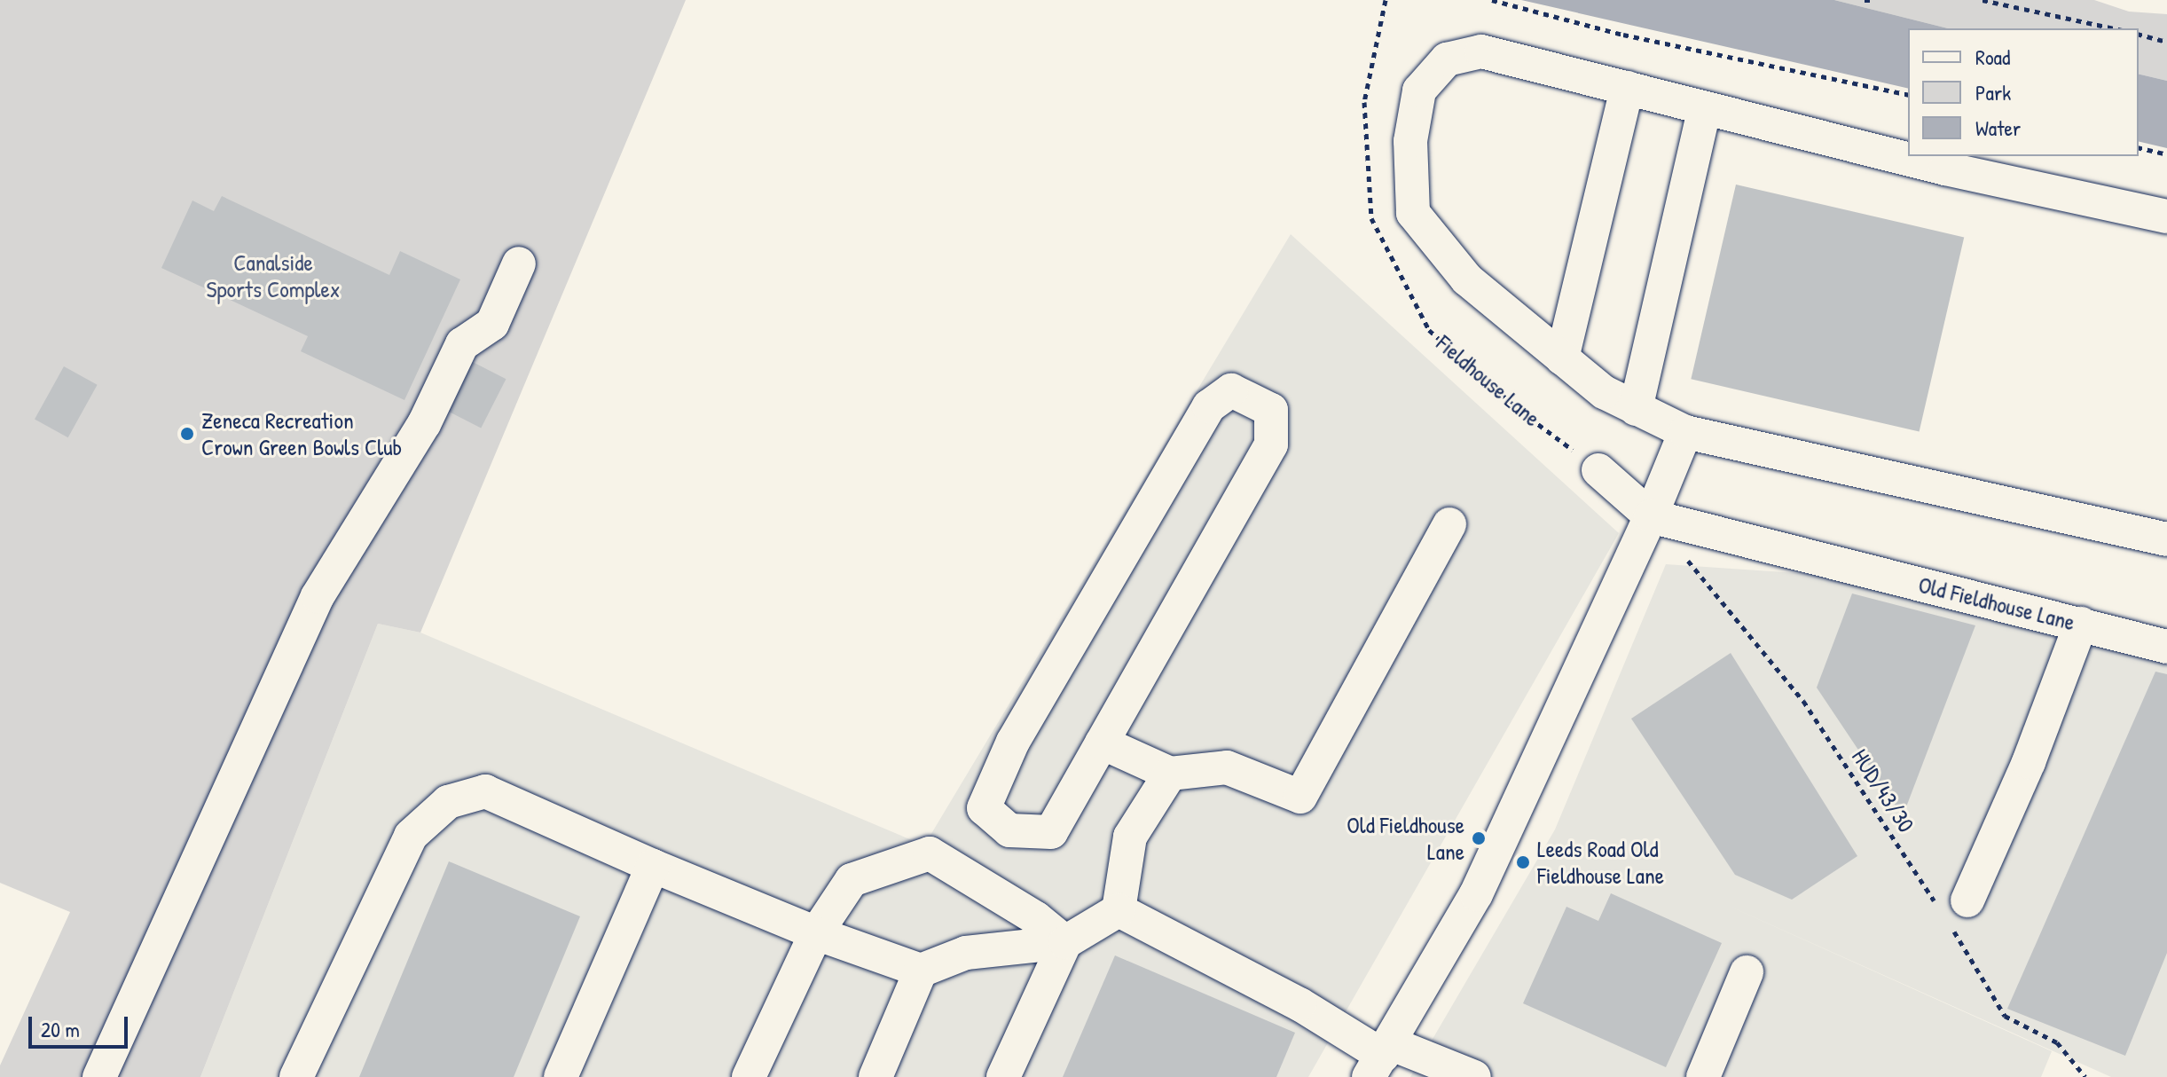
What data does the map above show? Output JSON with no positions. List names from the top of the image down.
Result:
{
  "streets": {
    "street": ["Old Fieldhouse Lane"],
    "path": ["Fieldhouse Lane", "HUD/43/30"]
  },
  "crossings": [
    ["Old Fieldhouse Lane", "HUD/43/30"]
  ],
  "parks": ["Canalside Sports Complex"],
  "places": ["Zeneca Recreation Crown Green Bowls Club", "Old Fieldhouse Lane", "Leeds Road Old Fieldhouse Lane"],
  "legend": ["Road", "Park", "Water"],
  "scale_bar": "20 m"
}
